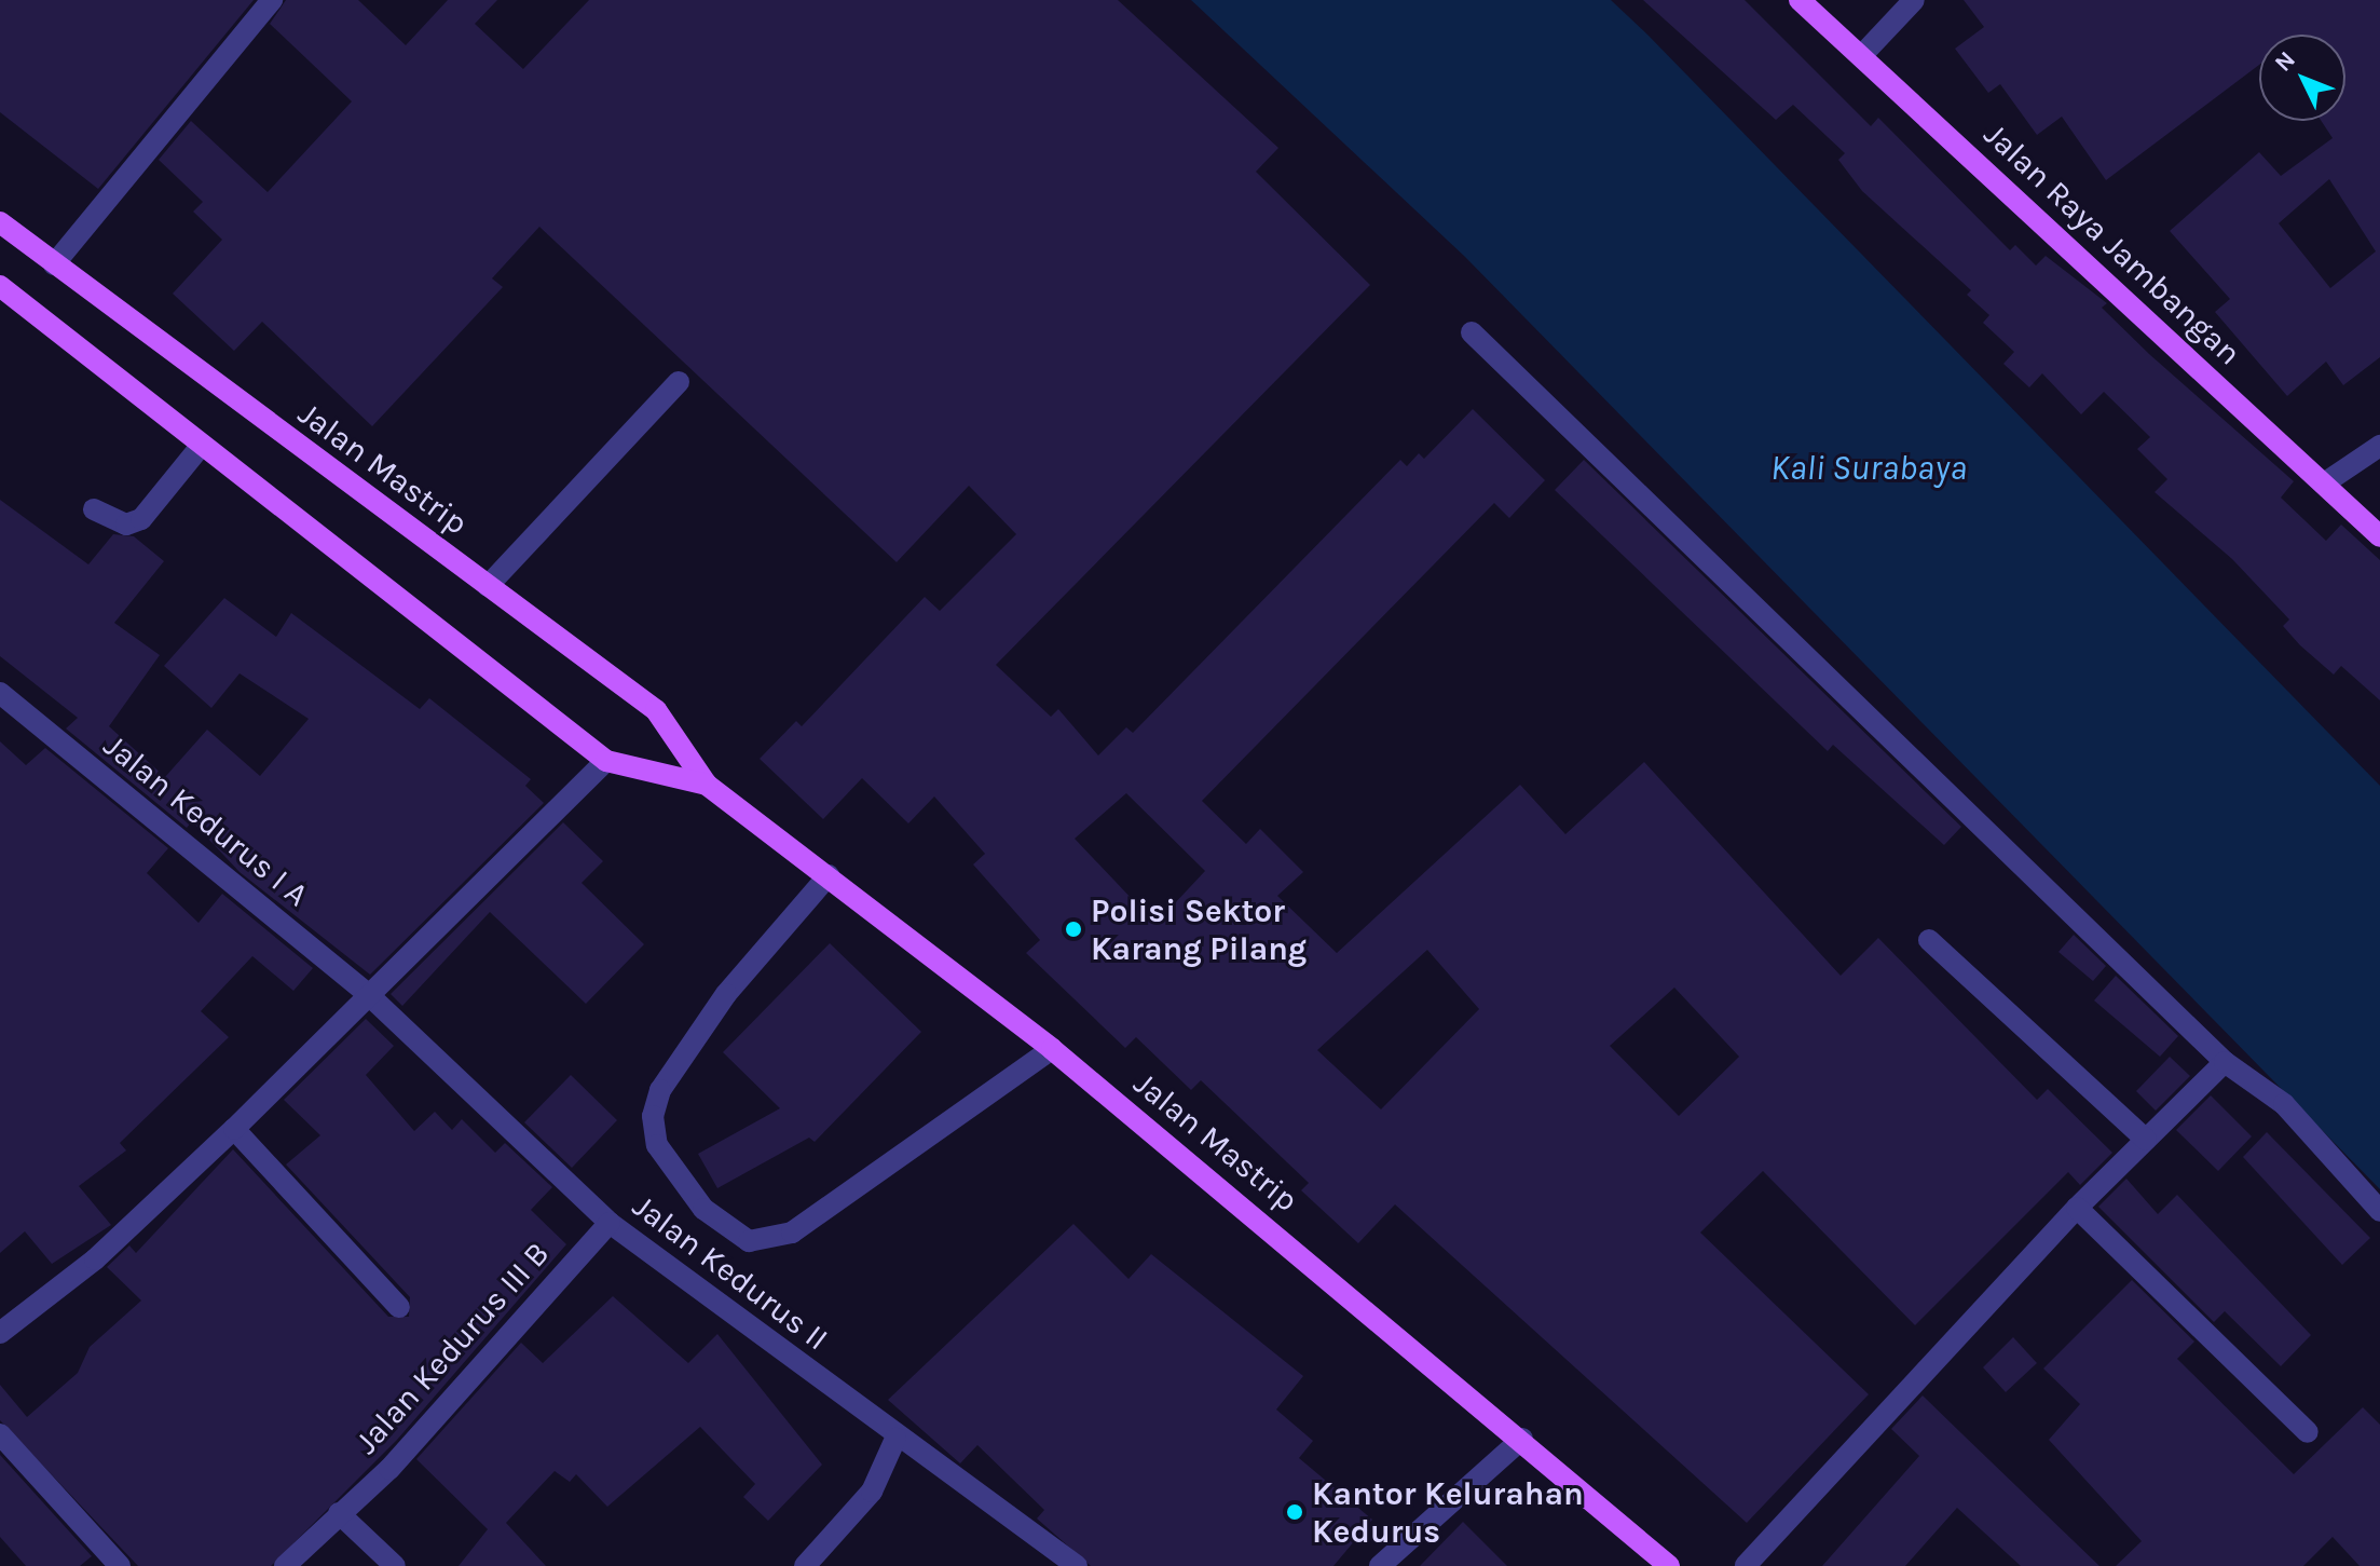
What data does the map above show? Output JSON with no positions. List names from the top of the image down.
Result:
{
  "streets": {
    "main road": ["Jalan Raya Jambangan", "Jalan Mastrip"],
    "street": ["Jalan Kedurus I A", "Jalan Kedurus II", "Jalan Kedurus III B"]
  },
  "crossings": [
    ["Jalan Kedurus I A", "Jalan Kedurus II"],
    ["Jalan Kedurus II", "Jalan Kedurus III B"]
  ],
  "water": ["Kali Surabaya"],
  "places": ["Polisi Sektor Karang Pilang", "Kantor Kelurahan Kedurus"],
  "north": "top left"
}
